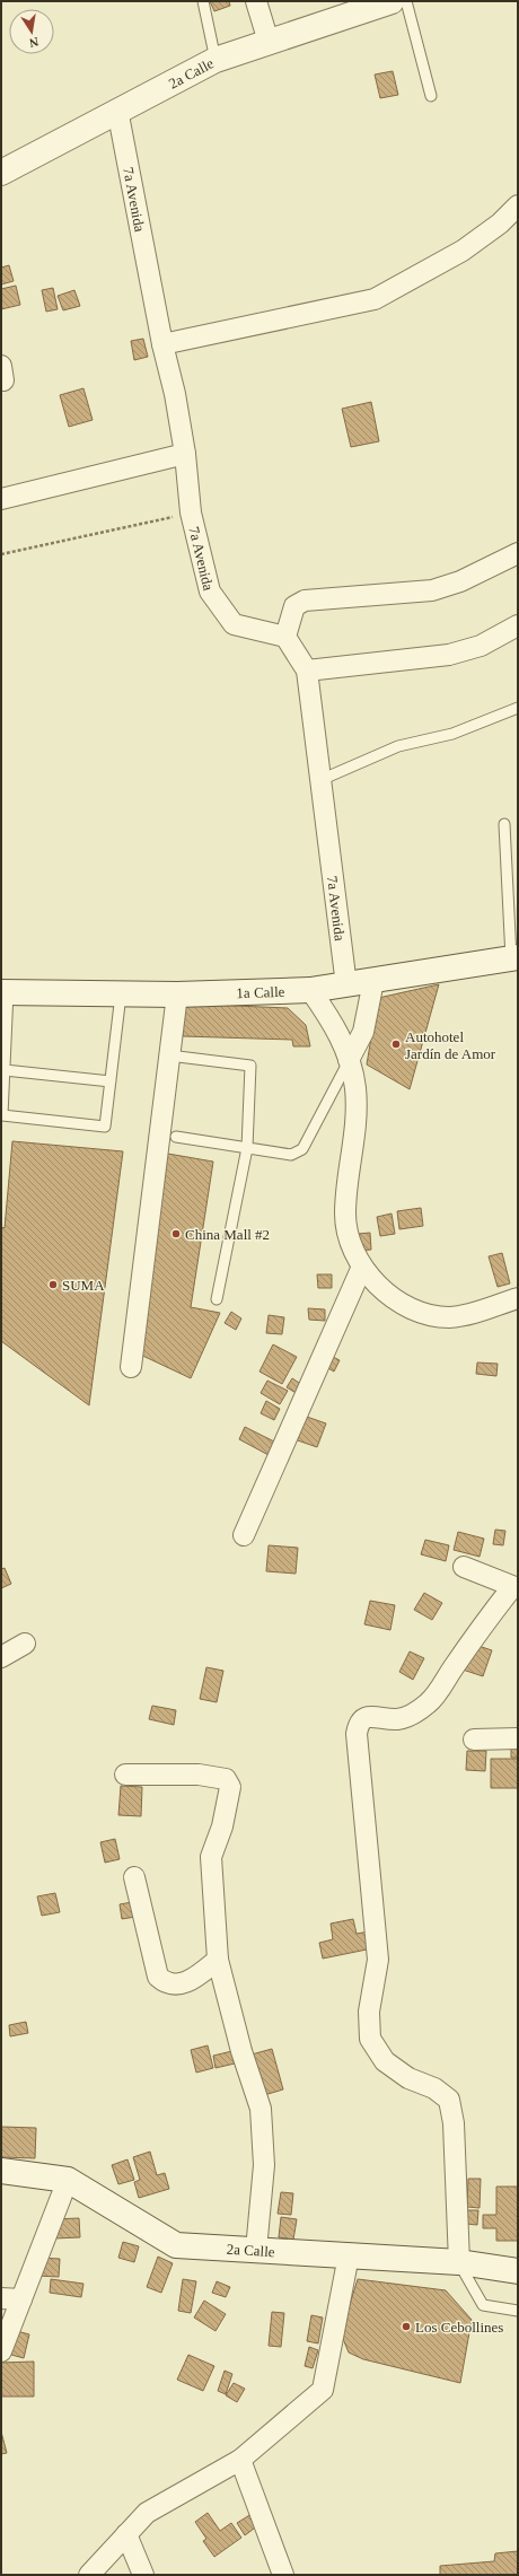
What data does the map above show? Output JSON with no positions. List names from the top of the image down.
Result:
{
  "streets": {
    "main road": ["2a Calle", "1a Calle"],
    "street": ["7a Avenida"]
  },
  "crossings": [
    ["2a Calle", "7a Avenida"],
    ["7a Avenida", "1a Calle"]
  ],
  "places": [
    "Autohotel Jardín de Amor",
    "China Mall #2",
    "SUMA",
    "Los Cebollines"
  ],
  "north": "bottom"
}
